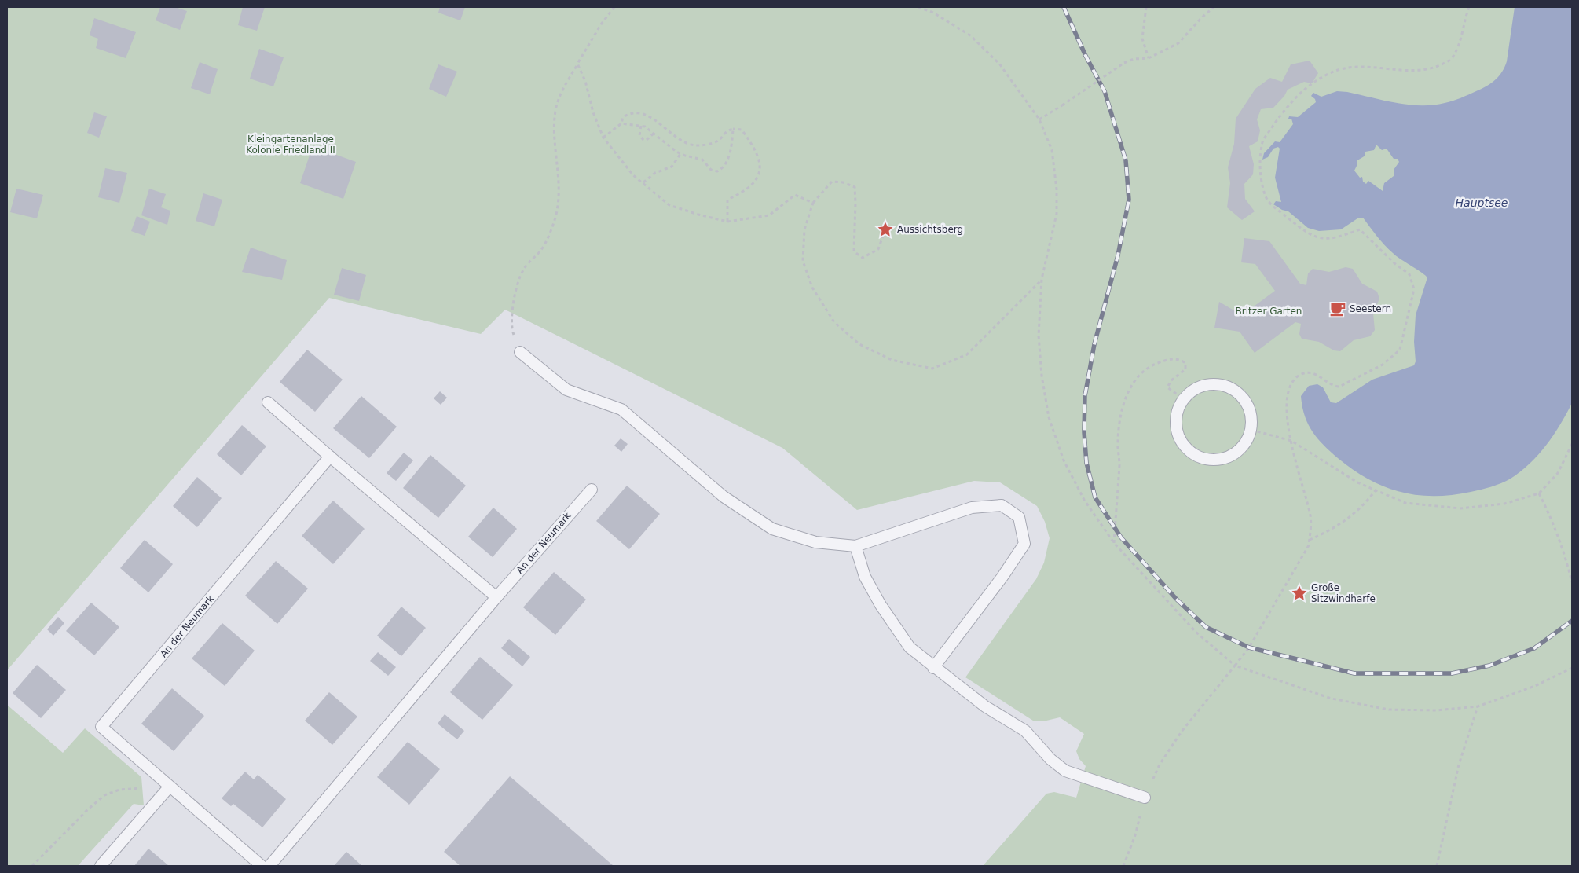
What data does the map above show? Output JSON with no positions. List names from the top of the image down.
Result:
{
  "streets": {
    "lane": ["An der Neumark"]
  },
  "water": ["Hauptsee"],
  "parks": ["Kleingartenanlage Kolonie Friedland II", "Britzer Garten"],
  "places": {
    "place": ["Aussichtsberg", "Große Sitzwindharfe"],
    "cafe": ["Seestern"]
  }
}
